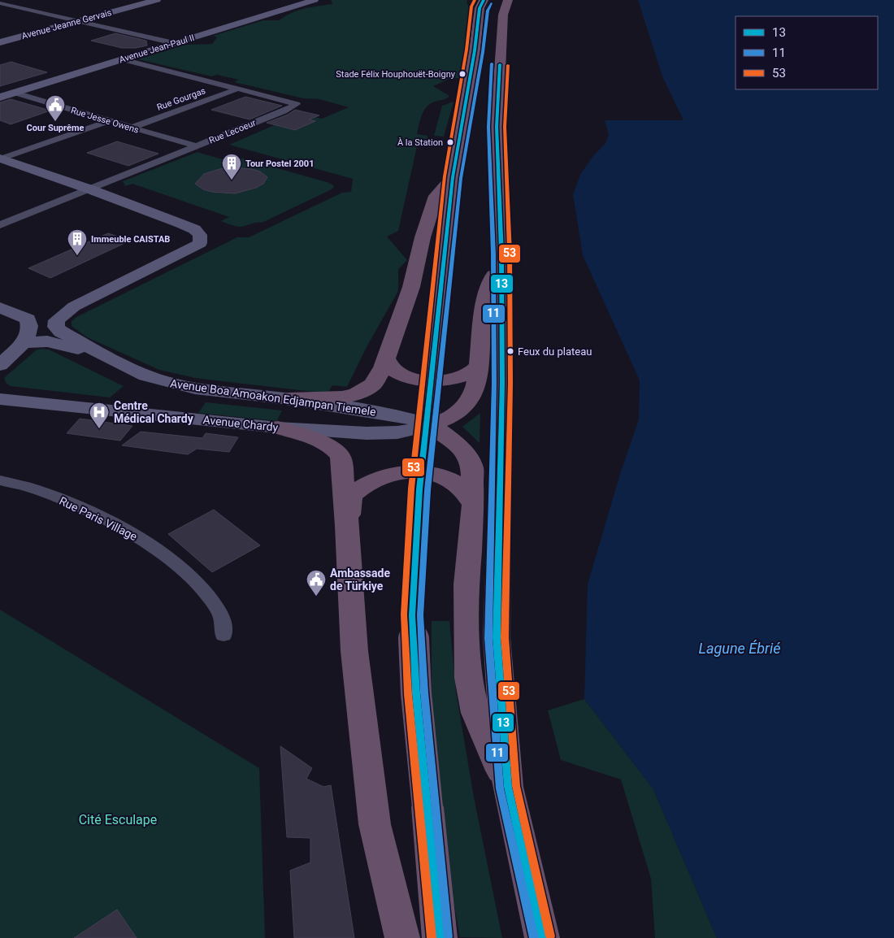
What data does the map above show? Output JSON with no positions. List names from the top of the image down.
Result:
{
  "streets": {
    "street": [
      "Avenue Jeanne Gervais",
      "Avenue Jean-Paul II",
      "Rue Gourgas",
      "Rue Jesse Owens",
      "Rue Lecoeur",
      "Avenue Boa Amoakon Edjampan Tiemele",
      "Avenue Chardy",
      "Rue Paris Village"
    ]
  },
  "crossings": [
    ["Avenue Jean-Paul II", "Rue Jesse Owens"],
    ["Avenue Jean-Paul II", "Rue Lecoeur"],
    ["Rue Gourgas", "Rue Jesse Owens"],
    ["Rue Gourgas", "Rue Lecoeur"],
    ["Rue Jesse Owens", "Rue Lecoeur"],
    ["Rue Lecoeur", "Avenue Boa Amoakon Edjampan Tiemele"],
    ["Avenue Boa Amoakon Edjampan Tiemele", "Avenue Chardy"]
  ],
  "water": ["Lagune Ébrié"],
  "parks": ["Cité Esculape"],
  "places": {
    "other": ["Stade Félix Houphouët-Boigny", "À la Station", "Feux du plateau"],
    "public building": ["Cour Suprême", "Ambassade de Türkiye"],
    "building": ["Tour Postel 2001", "Immeuble CAISTAB"],
    "hospital": ["Centre Médical Chardy"]
  },
  "lines": ["transit line 13", "transit line 53", "transit line 11"],
  "legend": ["13", "11", "53"]
}
